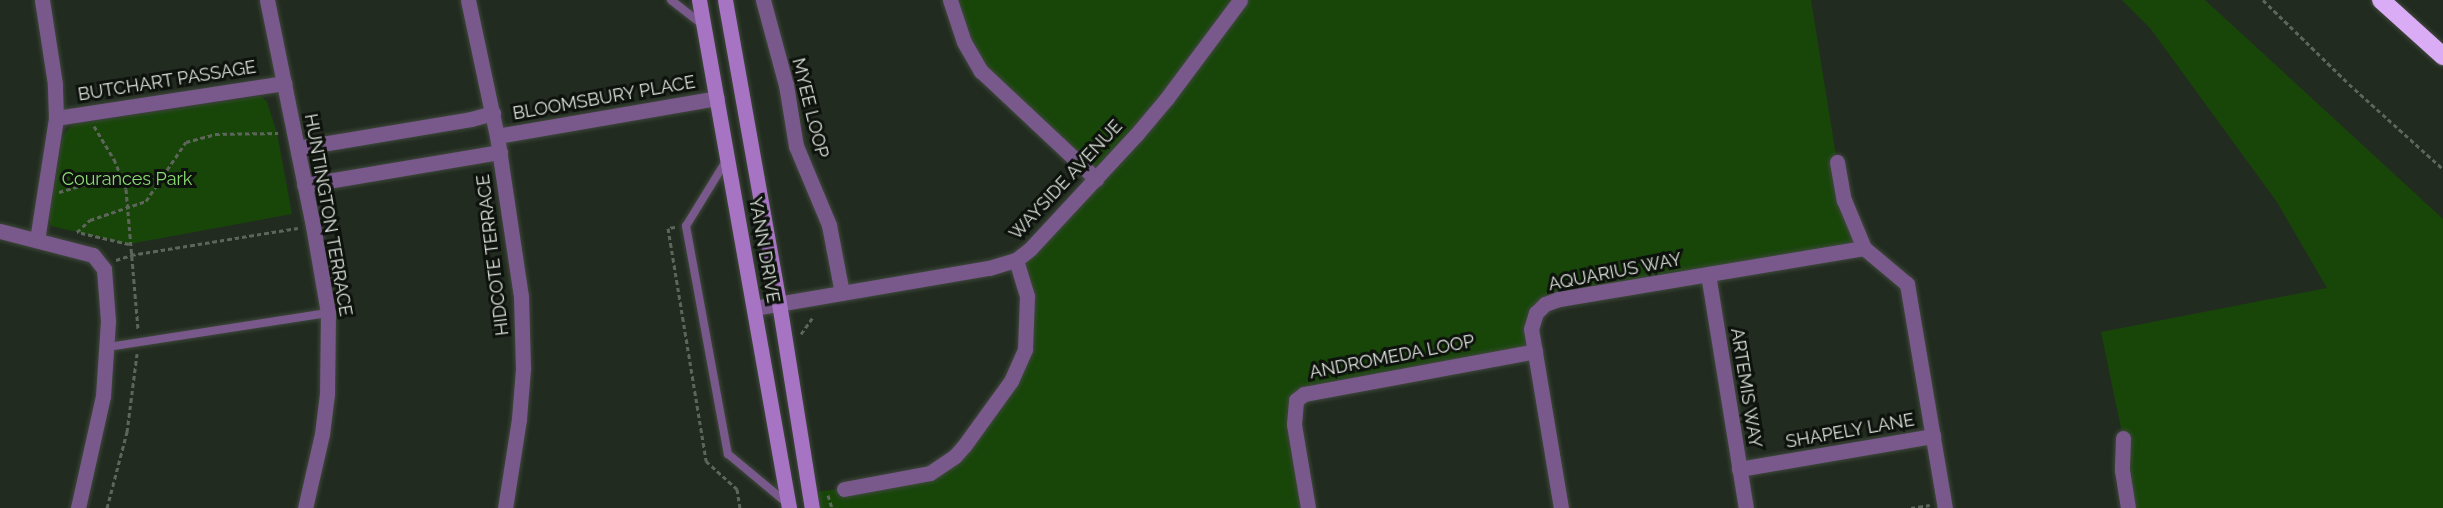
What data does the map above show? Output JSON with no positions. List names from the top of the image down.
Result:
{
  "streets": {
    "street": [
      "BUTCHART PASSAGE",
      "BLOOMSBURY PLACE",
      "MYEE LOOP",
      "WAYSIDE AVENUE",
      "HUNTINGTON TERRACE",
      "YANN DRIVE",
      "HIDCOTE TERRACE",
      "AQUARIUS WAY",
      "ANDROMEDA LOOP",
      "ARTEMIS WAY",
      "SHAPELY LANE"
    ]
  },
  "crossings": [
    ["BUTCHART PASSAGE", "HUNTINGTON TERRACE"],
    ["BLOOMSBURY PLACE", "HUNTINGTON TERRACE"],
    ["BLOOMSBURY PLACE", "YANN DRIVE"],
    ["BLOOMSBURY PLACE", "HIDCOTE TERRACE"],
    ["MYEE LOOP", "WAYSIDE AVENUE"],
    ["WAYSIDE AVENUE", "YANN DRIVE"],
    ["AQUARIUS WAY", "ANDROMEDA LOOP"],
    ["AQUARIUS WAY", "ARTEMIS WAY"],
    ["ARTEMIS WAY", "SHAPELY LANE"]
  ],
  "parks": ["Courances Park"]
}
